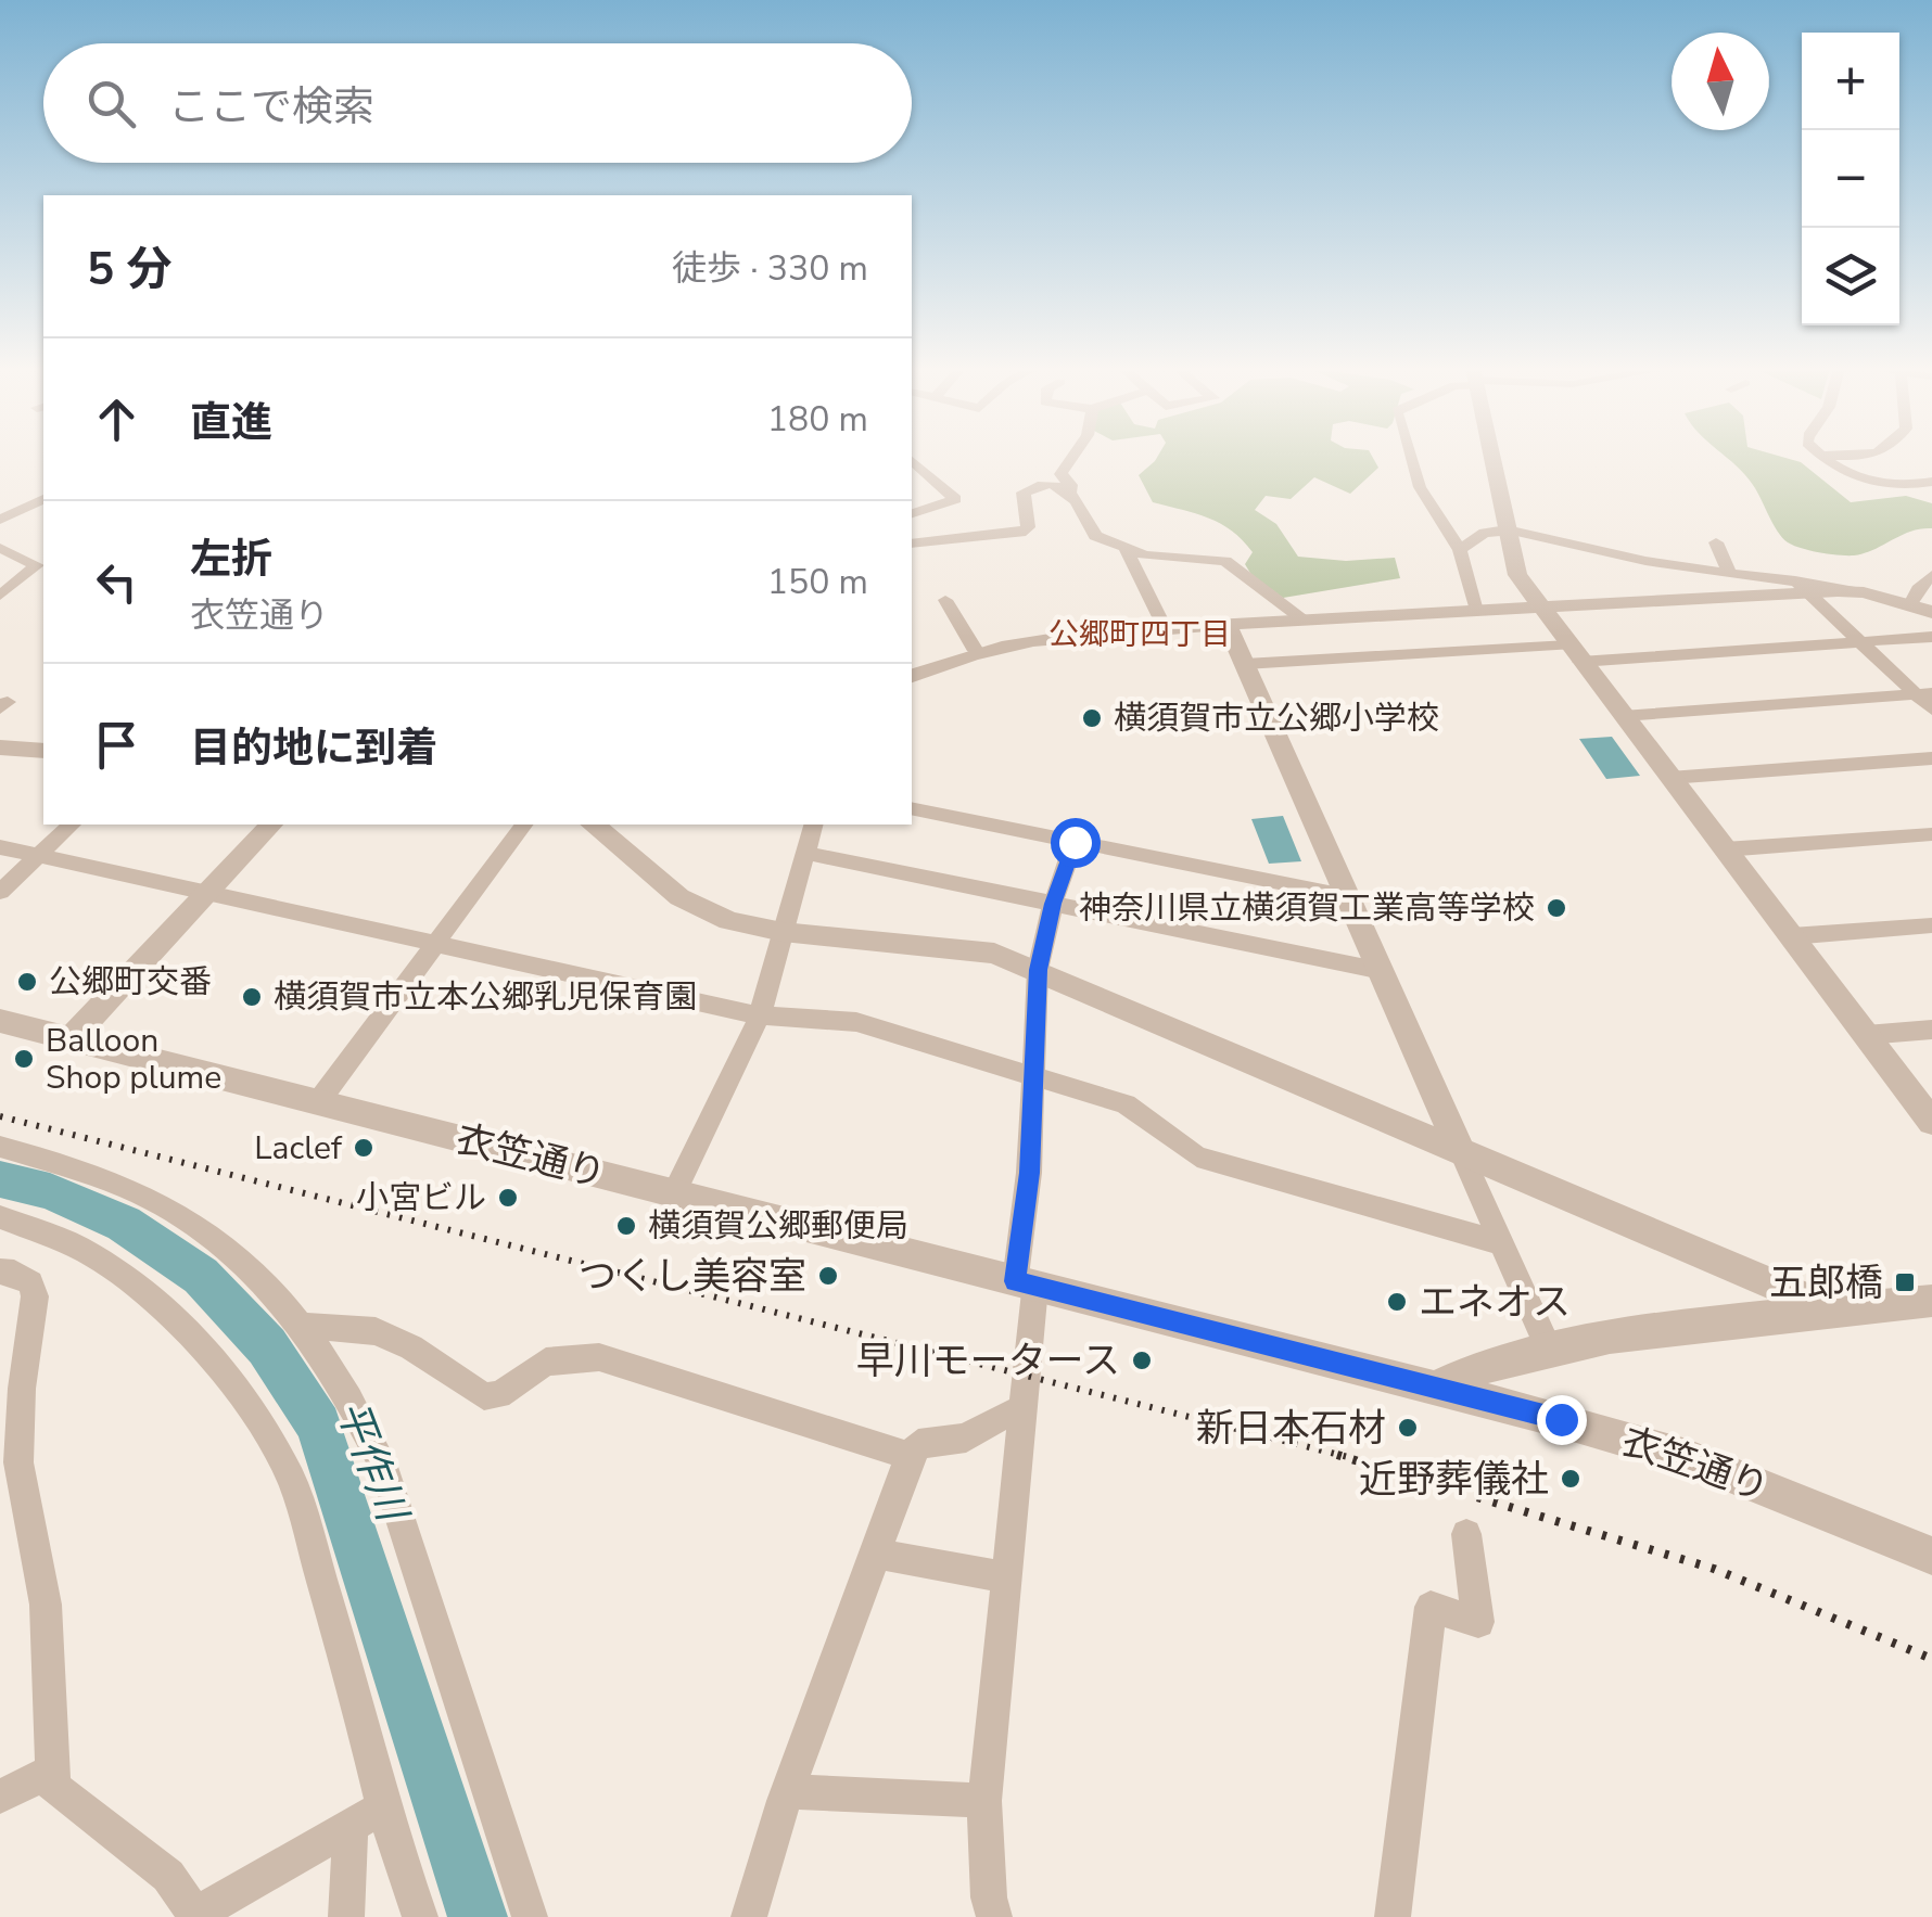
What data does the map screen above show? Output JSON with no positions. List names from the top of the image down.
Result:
{
  "streets": {
    "street": ["衣笠通り"]
  },
  "districts": ["公郷町四丁目"],
  "water": ["平作川"],
  "places": {
    "other": [
      "横須賀市立公郷小学校",
      "神奈川県立横須賀工業高等学校",
      "公郷町交番",
      "横須賀市立本公郷乳児保育園",
      "Balloon Shop plume",
      "Laclef",
      "小宮ビル",
      "横須賀公郷郵便局",
      "つくし美容室",
      "エネオス",
      "早川モータース",
      "新日本石材",
      "近野葬儀社"
    ],
    "transit": ["五郎橋"]
  },
  "north": "top",
  "page": {
    "map_buttons": ["+", "−"],
    "search": "ここで検索",
    "heading": ["5 分", "徒歩 · 330 m"],
    "list": [
      ["直進", "180 m"],
      ["左折", "衣笠通り", "150 m"],
      "目的地に到着"
    ]
  }
}
